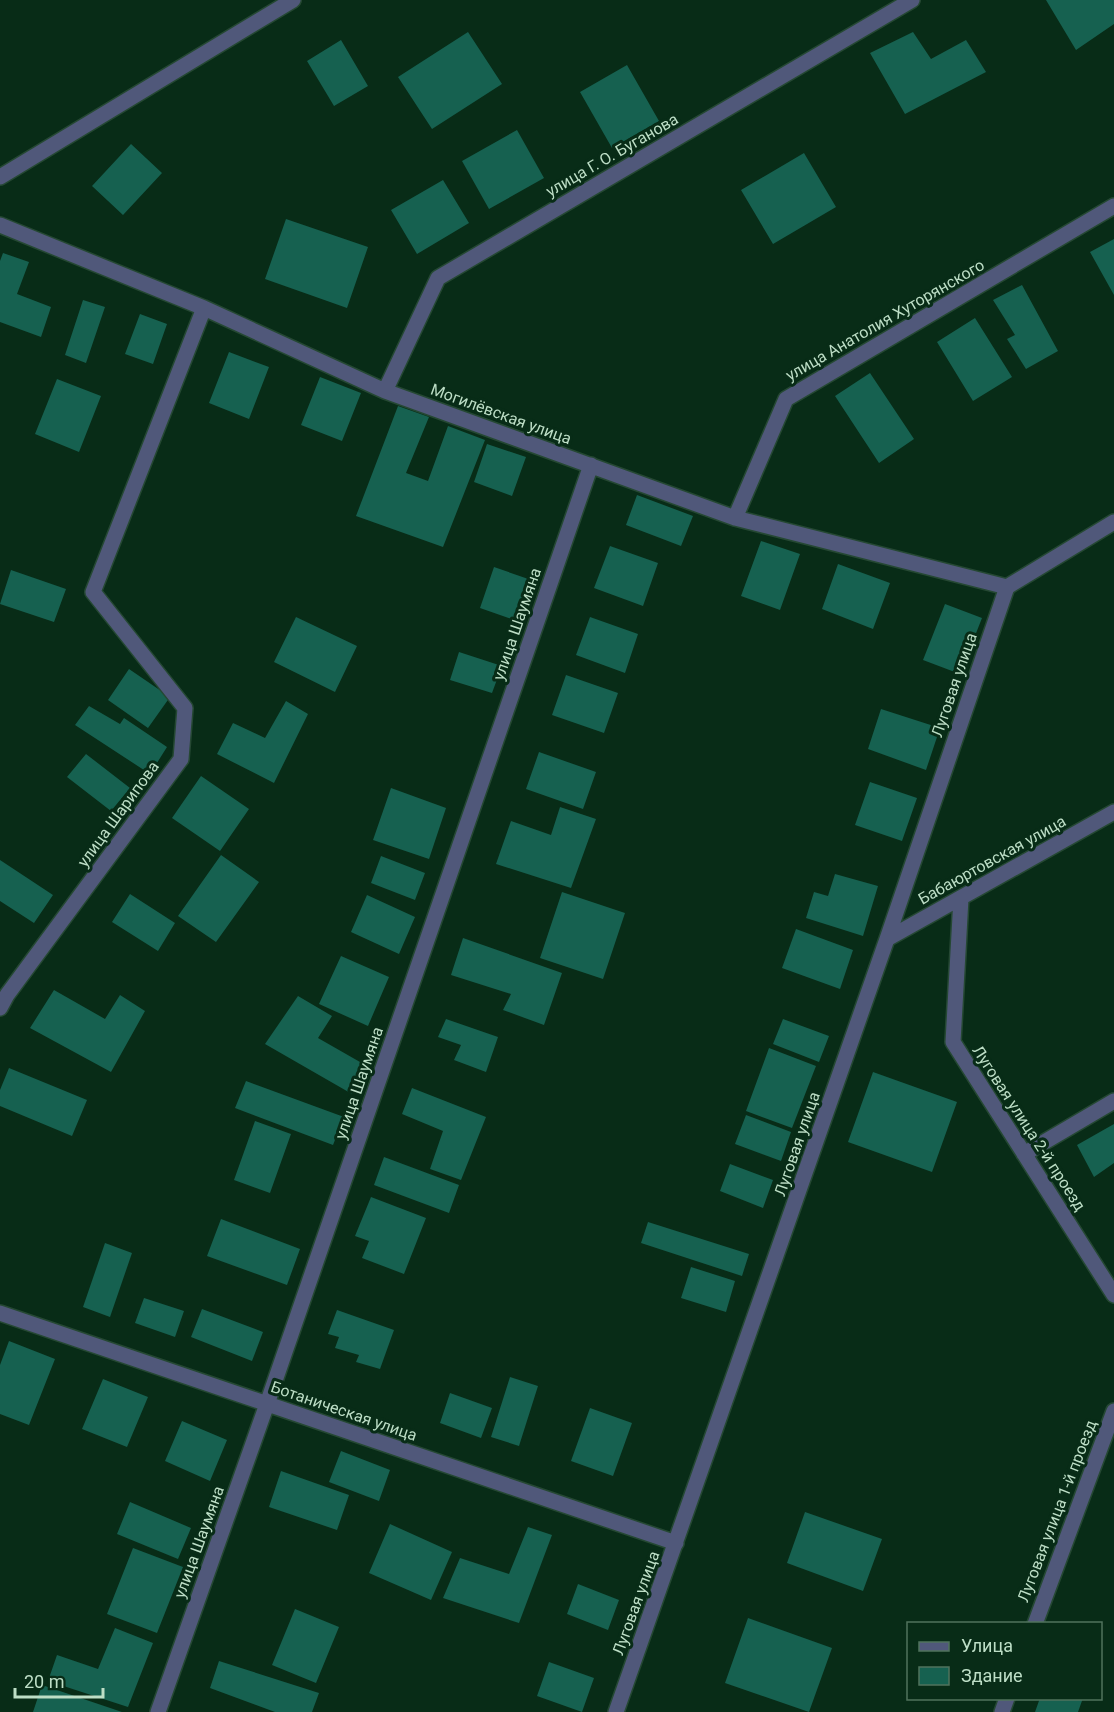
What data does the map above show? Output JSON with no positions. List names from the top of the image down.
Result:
{
  "streets": {
    "street": [
      "улица Г. О. Буганова",
      "улица Анатолия Хуторянского",
      "Могилёвская улица",
      "улица Шаумяна",
      "Луговая улица",
      "улица Шарипова",
      "Бабаюртовская улица",
      "Луговая улица 2-й проезд",
      "Ботаническая улица",
      "Луговая улица 1-й проезд"
    ]
  },
  "crossings": [
    ["улица Г. О. Буганова", "Могилёвская улица"],
    ["улица Анатолия Хуторянского", "Могилёвская улица"],
    ["Могилёвская улица", "улица Шаумяна"],
    ["Могилёвская улица", "Луговая улица"],
    ["Могилёвская улица", "улица Шарипова"],
    ["улица Шаумяна", "Ботаническая улица"],
    ["Луговая улица", "Бабаюртовская улица"],
    ["Луговая улица", "Ботаническая улица"],
    ["Бабаюртовская улица", "Луговая улица 2-й проезд"]
  ],
  "legend": ["Улица", "Здание"],
  "scale_bar": "20 m"
}
